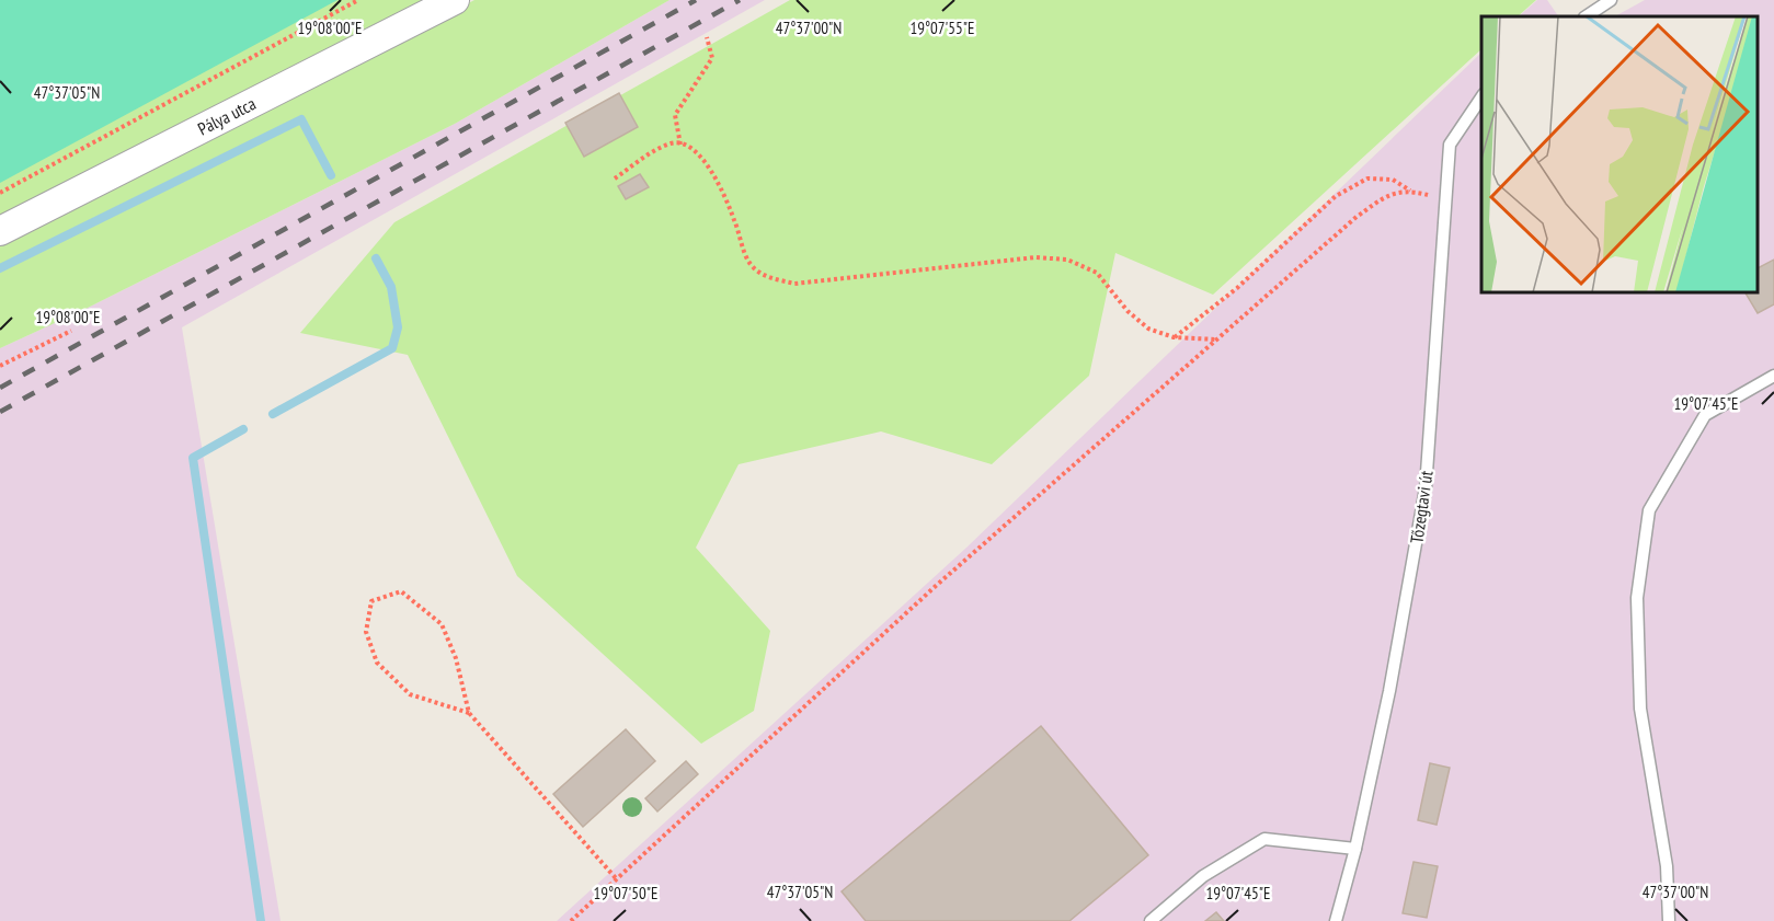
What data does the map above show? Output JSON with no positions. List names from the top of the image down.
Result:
{
  "streets": {
    "street": ["Pálya utca"],
    "lane": ["Tőzegtavi út"]
  },
  "coordinates": [
    "19°08'00\"E",
    "19°07'55\"E",
    "47°37'00\"N",
    "47°37'05\"N",
    "19°07'45\"E",
    "19°07'50\"E"
  ]
}
